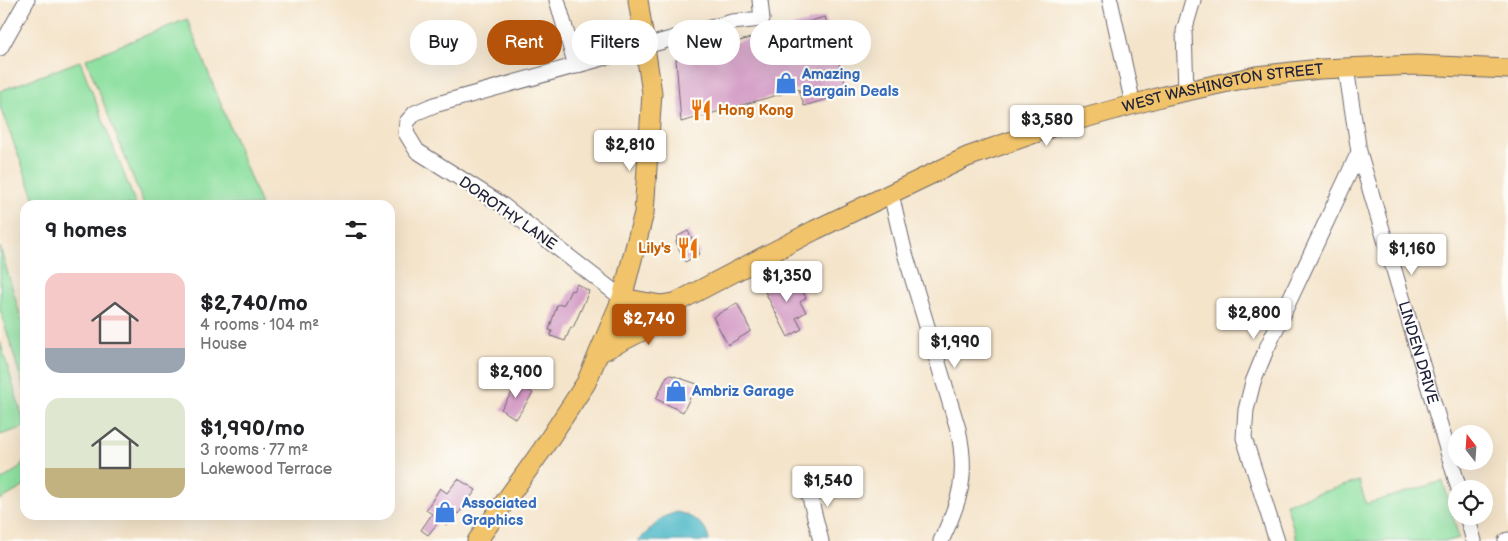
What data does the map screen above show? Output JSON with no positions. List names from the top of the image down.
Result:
{
  "streets": {
    "main road": ["WEST WASHINGTON STREET"],
    "street": ["DOROTHY LANE", "LINDEN DRIVE"]
  },
  "crossings": [
    ["WEST WASHINGTON STREET", "LINDEN DRIVE"]
  ],
  "places": {
    "shop": ["Amazing Bargain Deals", "Ambriz Garage", "Associated Graphics"],
    "restaurant": ["Hong Kong", "Lily's"]
  },
  "north": "top",
  "page": {
    "chip": [
      "Buy",
      "Rent",
      "Filters",
      "New",
      "Apartment"
    ],
    "price": [
      "$3,580",
      "$2,810",
      "$1,160",
      "$1,350",
      "$2,800",
      "$2,740",
      "$1,990",
      "$2,900",
      "$1,540"
    ],
    "heading": "9 homes",
    "list": [
      {
        "name": "$2,740/mo",
        "note": "4 rooms · 104 m² · House"
      },
      {
        "name": "$1,990/mo",
        "note": "3 rooms · 77 m² · Lakewood Terrace"
      }
    ]
  }
}
